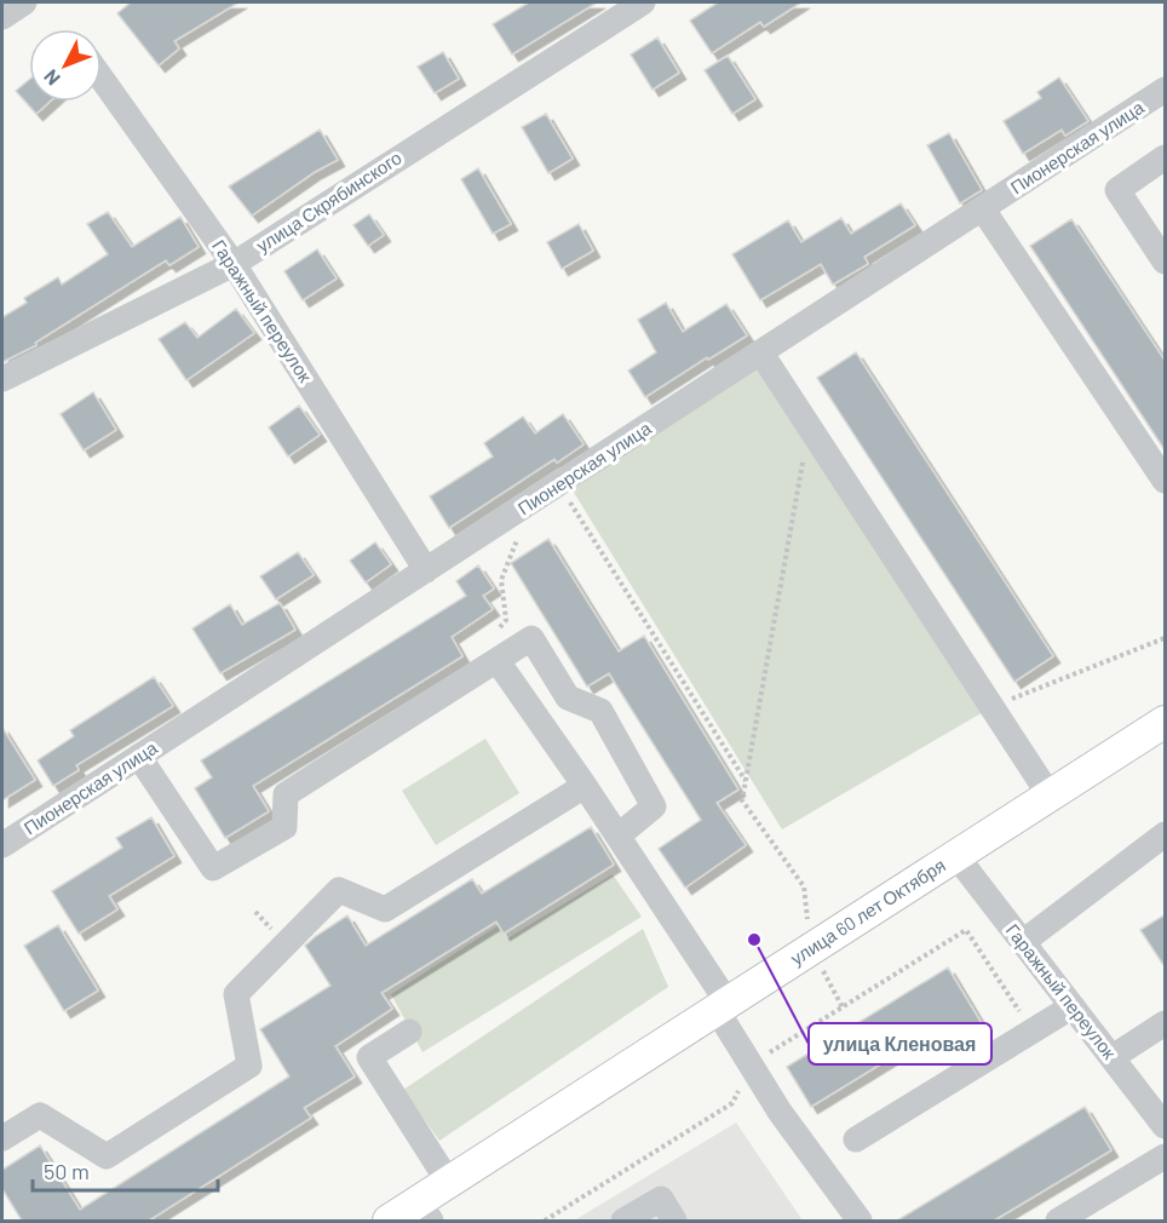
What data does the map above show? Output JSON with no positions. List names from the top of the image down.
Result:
{
  "streets": {
    "main road": ["улица 60 лет Октября"],
    "street": ["Пионерская улица", "улица Скрябинского", "Гаражный переулок"]
  },
  "crossings": [
    ["Пионерская улица", "Гаражный переулок"],
    ["улица Скрябинского", "Гаражный переулок"],
    ["Гаражный переулок", "улица 60 лет Октября"]
  ],
  "places": ["улица Кленовая"],
  "scale_bar": "50 m",
  "north": "bottom left"
}
